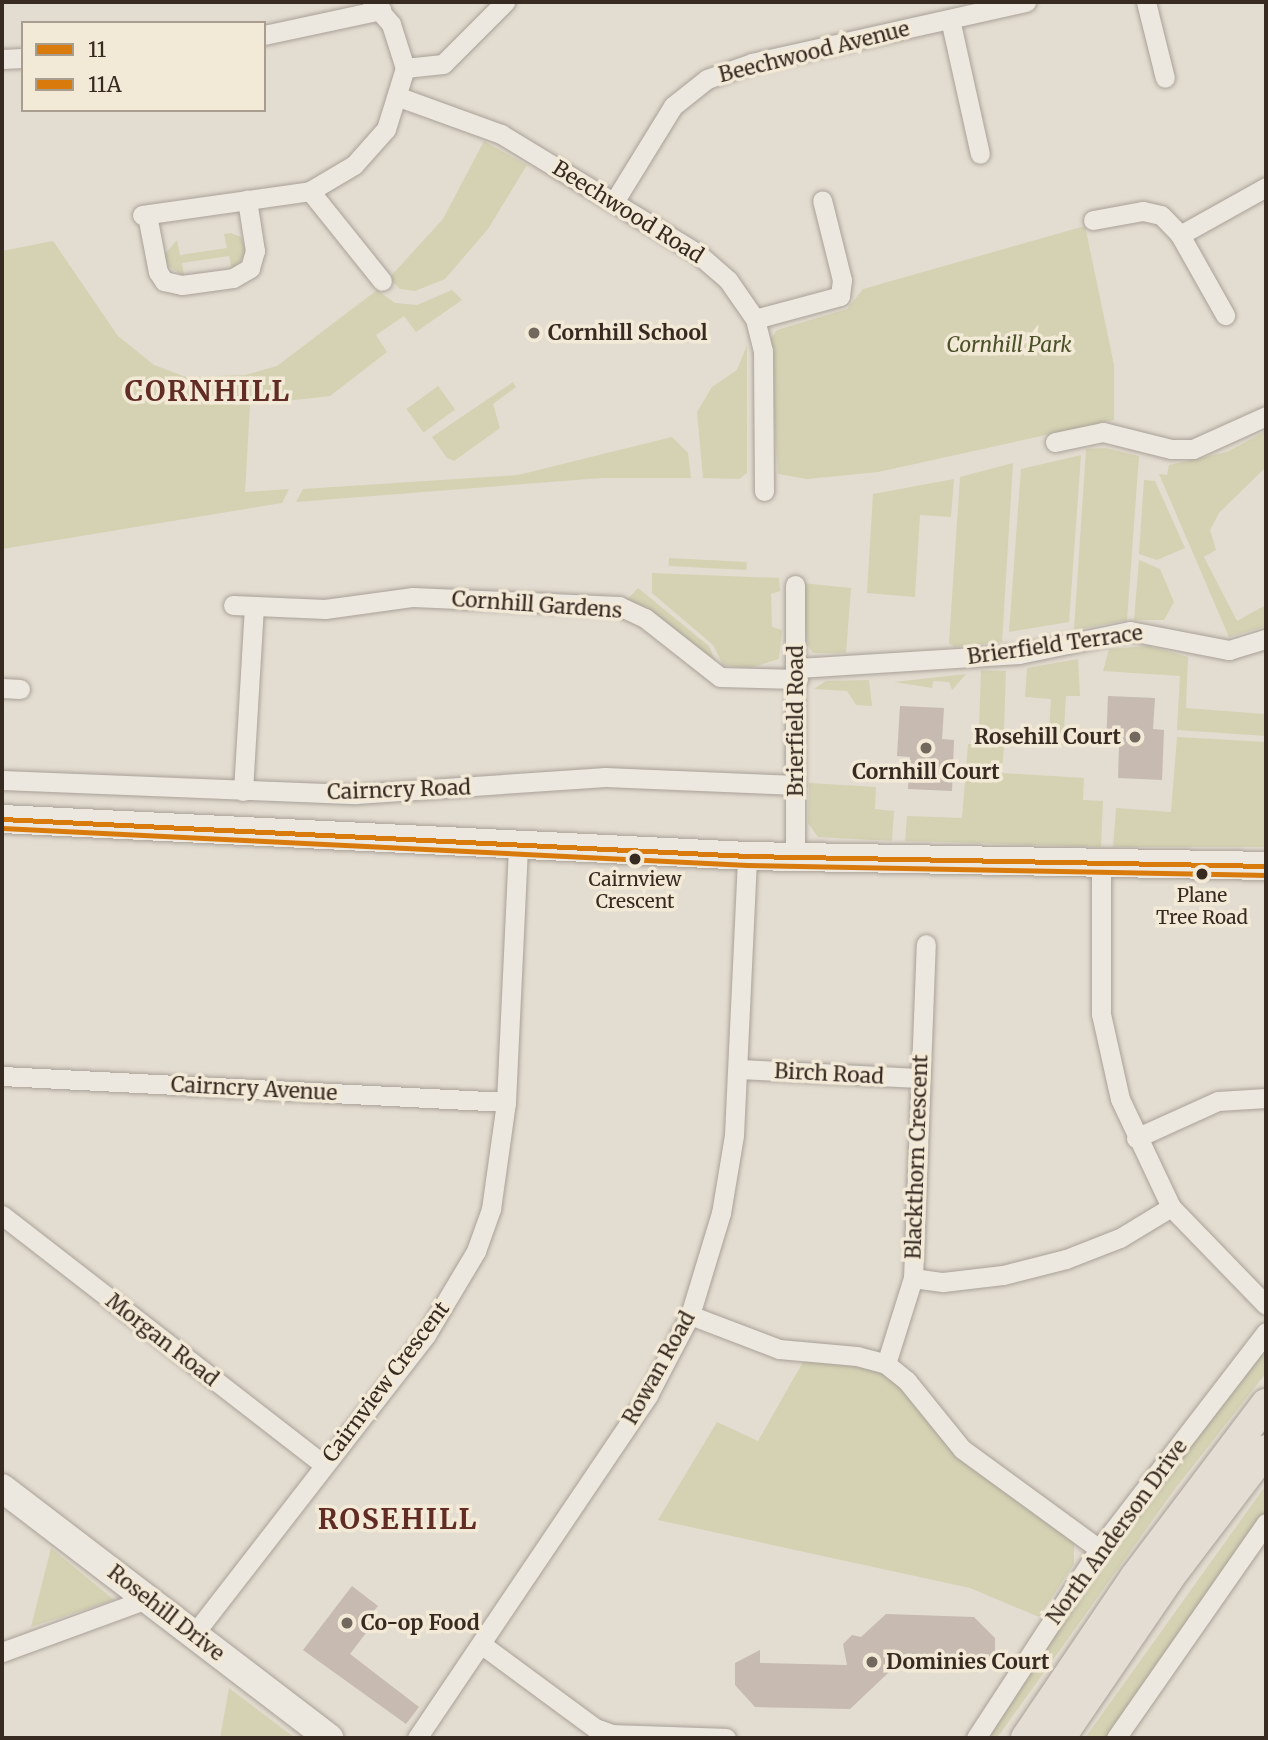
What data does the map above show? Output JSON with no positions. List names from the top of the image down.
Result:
{
  "streets": {
    "main road": ["North Anderson Drive"],
    "street": [
      "Beechwood Avenue",
      "Beechwood Road",
      "Cornhill Gardens",
      "Brierfield Terrace",
      "Brierfield Road",
      "Cairncry Road",
      "Birch Road",
      "Cairncry Avenue",
      "Blackthorn Crescent",
      "Morgan Road",
      "Rowan Road",
      "Cairnview Crescent",
      "Rosehill Drive"
    ]
  },
  "crossings": [
    ["Beechwood Avenue", "Beechwood Road"],
    ["Cornhill Gardens", "Brierfield Terrace"],
    ["Cornhill Gardens", "Brierfield Road"],
    ["Brierfield Terrace", "Brierfield Road"],
    ["Brierfield Road", "Cairncry Road"],
    ["Cairncry Road", "Rowan Road"],
    ["Cairncry Road", "Cairnview Crescent"],
    ["Birch Road", "Blackthorn Crescent"],
    ["Birch Road", "Rowan Road"],
    ["Cairncry Avenue", "Cairnview Crescent"],
    ["Morgan Road", "Cairnview Crescent"],
    ["Cairnview Crescent", "Rosehill Drive"]
  ],
  "districts": ["CORNHILL", "ROSEHILL"],
  "parks": ["Cornhill Park"],
  "places": [
    "Cornhill School",
    "Rosehill Court",
    "Cornhill Court",
    "Cairnview Crescent",
    "Plane Tree Road",
    "Co-op Food",
    "Dominies Court"
  ],
  "lines": ["transit line 11", "transit line 11A"],
  "legend": ["11", "11A"]
}
